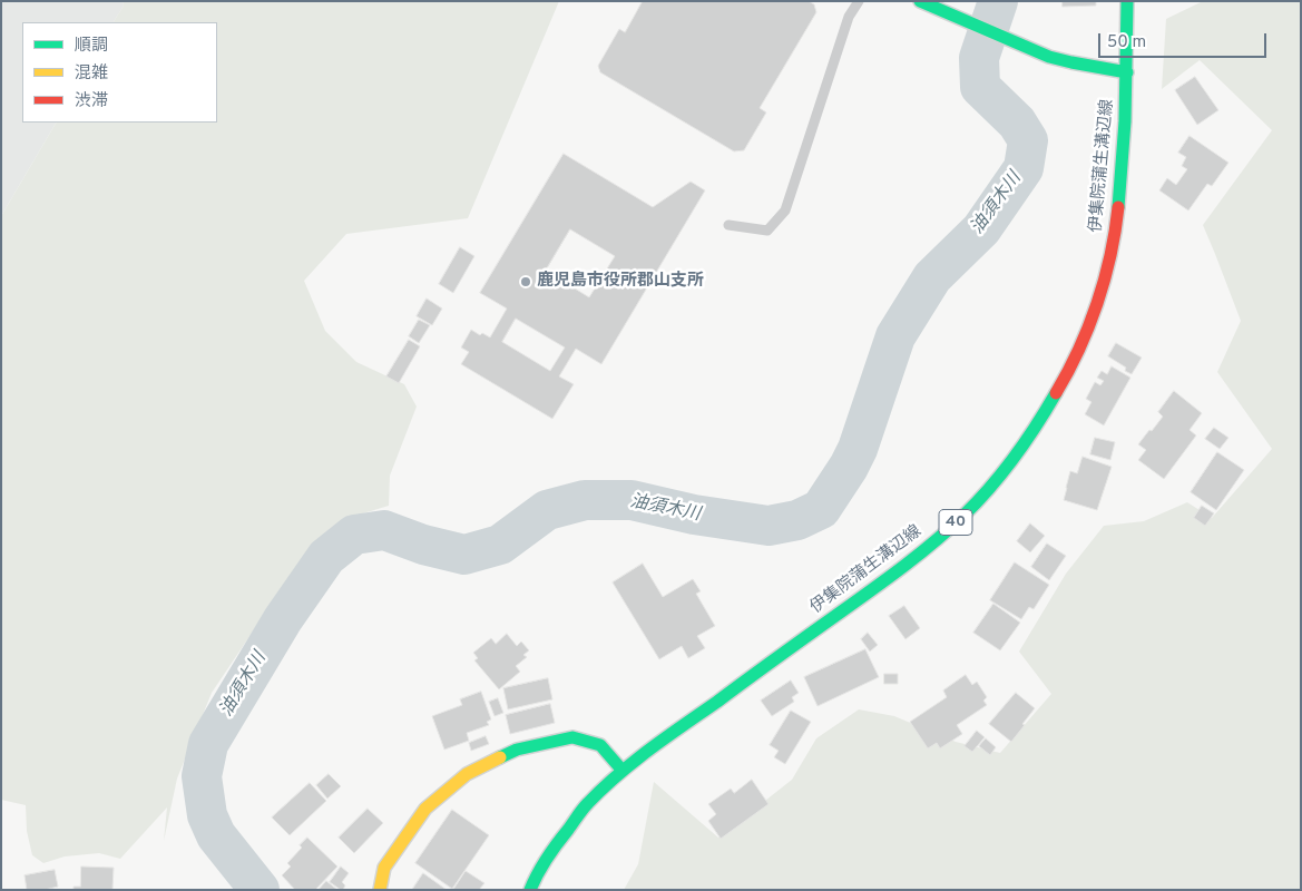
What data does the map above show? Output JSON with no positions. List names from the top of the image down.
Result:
{
  "streets": {
    "main road": ["伊集院蒲生溝辺線", "40"]
  },
  "water": ["油須木川"],
  "places": ["鹿児島市役所郡山支所"],
  "legend": ["順調", "混雑", "渋滞"],
  "scale_bar": "50 m"
}
